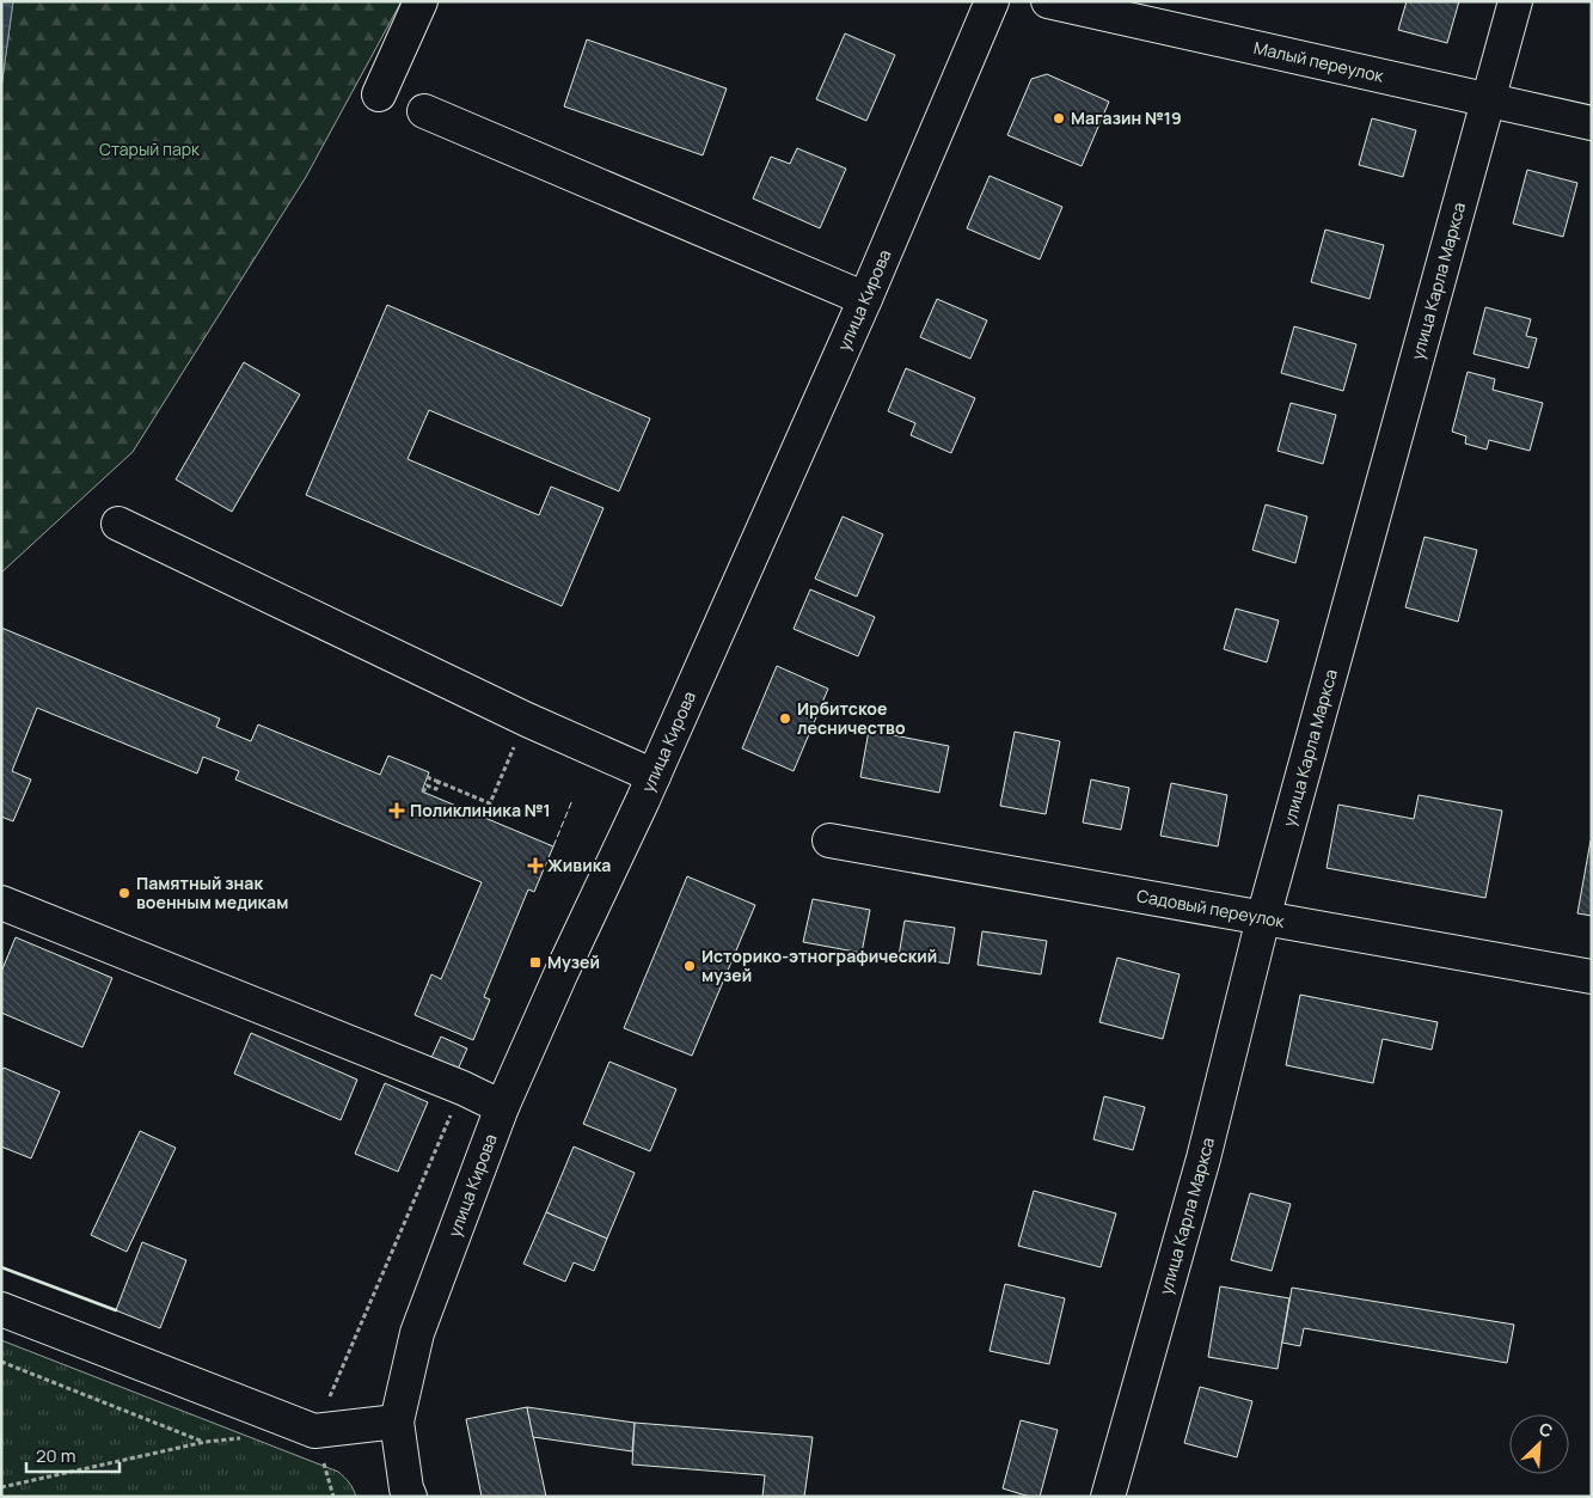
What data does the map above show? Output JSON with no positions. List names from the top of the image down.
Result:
{
  "streets": {
    "street": [
      "Малый переулок",
      "улица Карла Маркса",
      "улица Кирова",
      "Садовый переулок"
    ]
  },
  "crossings": [
    ["Малый переулок", "улица Карла Маркса"],
    ["улица Карла Маркса", "Садовый переулок"]
  ],
  "parks": ["Старый парк"],
  "places": {
    "other": [
      "Магазин №19",
      "Ирбитское лесничество",
      "Памятный знак военным медикам",
      "Историко-этнографический музей"
    ],
    "health": ["Поликлиника №1", "Живика"],
    "transit": ["Музей"]
  },
  "scale_bar": "20 m",
  "north": "top right"
}
